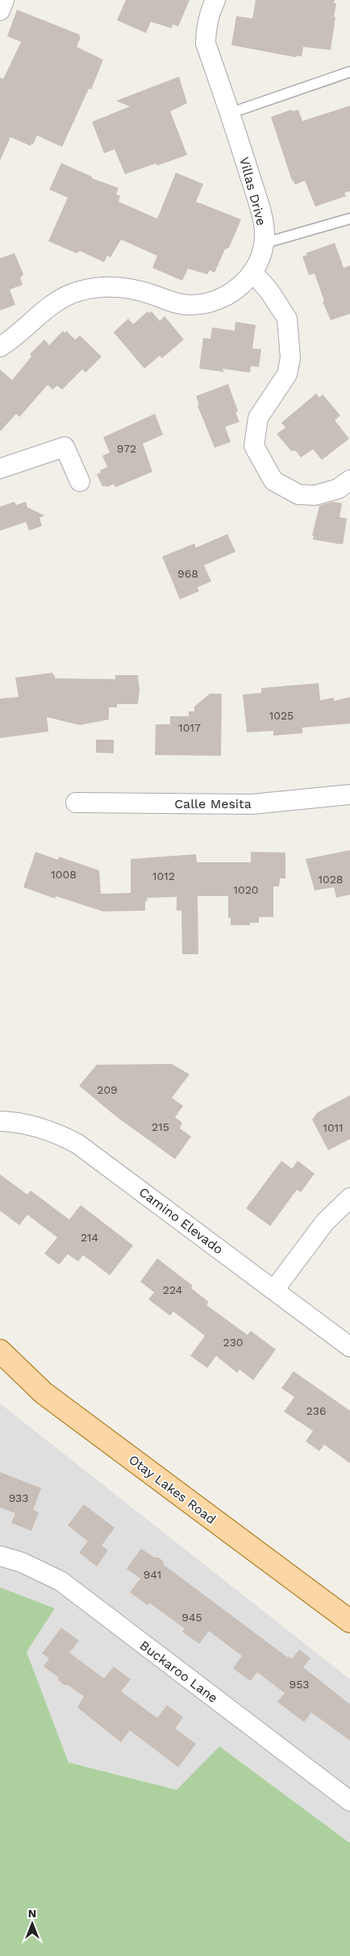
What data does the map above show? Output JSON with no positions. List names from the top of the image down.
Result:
{
  "streets": {
    "main road": ["Otay Lakes Road"],
    "street": [
      "Villas Drive",
      "Calle Mesita",
      "Camino Elevado",
      "Buckaroo Lane"
    ]
  },
  "house_numbers": [
    "972",
    "968",
    "1025",
    "1017",
    "1008",
    "1012",
    "1028",
    "1020",
    "209",
    "215",
    "1011",
    "214",
    "224",
    "230",
    "236",
    "933",
    "941",
    "945",
    "953"
  ],
  "north": "top"
}
